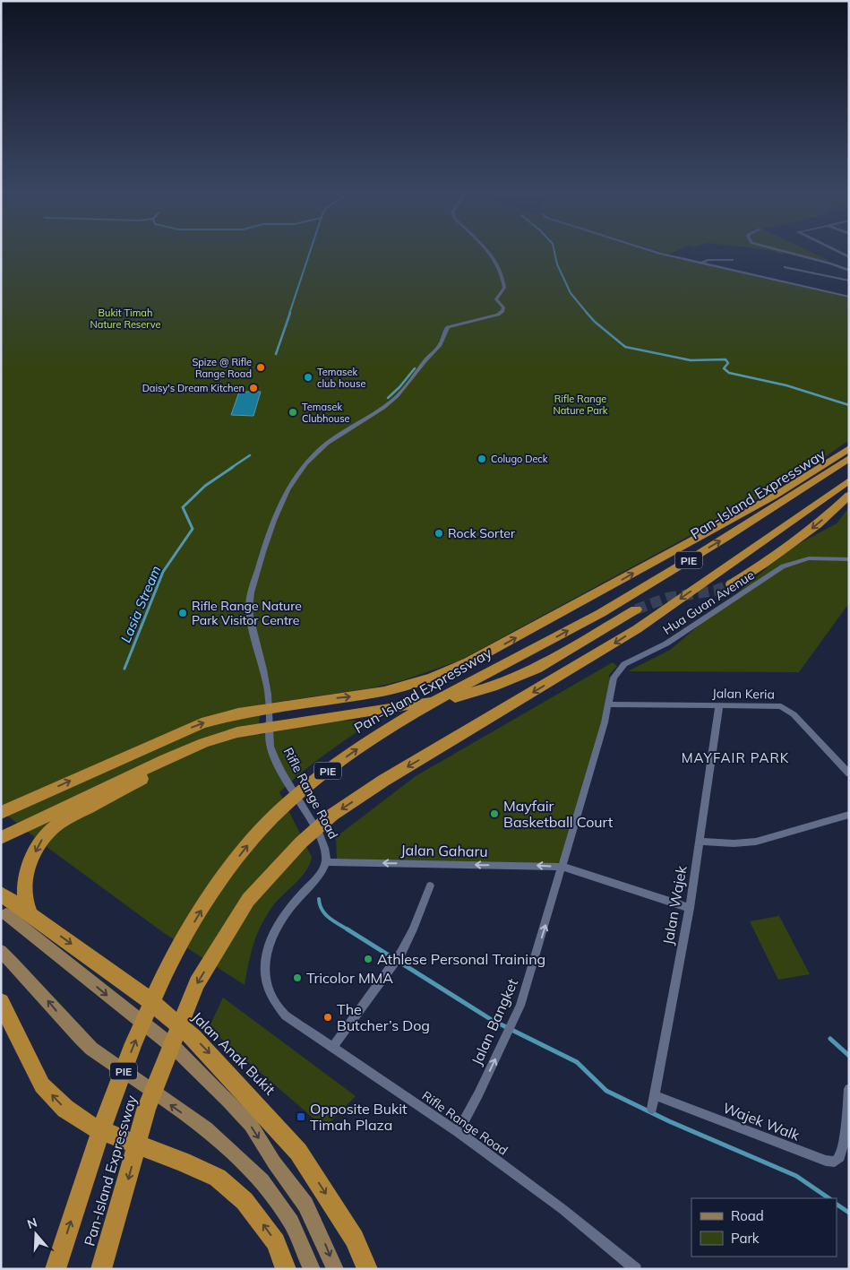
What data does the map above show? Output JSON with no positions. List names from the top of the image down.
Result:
{
  "streets": {
    "highway": ["Pan-Island Expressway", "PIE", "Jalan Anak Bukit"],
    "street": [
      "Hua Guan Avenue",
      "Jalan Keria",
      "Rifle Range Road",
      "Jalan Gaharu",
      "Jalan Wajek",
      "Jalan Bangket",
      "Wajek Walk"
    ]
  },
  "crossings": [
    ["Hua Guan Avenue", "Jalan Keria"],
    ["Jalan Keria", "Jalan Wajek"],
    ["Rifle Range Road", "Jalan Gaharu"],
    ["Rifle Range Road", "Jalan Bangket"],
    ["Jalan Gaharu", "Jalan Wajek"],
    ["Jalan Gaharu", "Jalan Bangket"],
    ["Jalan Wajek", "Wajek Walk"]
  ],
  "one_way": ["Jalan Gaharu", "Jalan Bangket"],
  "districts": ["MAYFAIR PARK"],
  "water": ["Lasia Stream"],
  "parks": ["Bukit Timah Nature Reserve", "Rifle Range Nature Park"],
  "places": {
    "other": [
      "Spize @ Rifle Range Road",
      "Temasek club house",
      "Daisy's Dream Kitchen",
      "Temasek Clubhouse",
      "Colugo Deck",
      "Rock Sorter",
      "Rifle Range Nature Park Visitor Centre",
      "Mayfair Basketball Court",
      "Athlese Personal Training",
      "Tricolor MMA",
      "The Butcher’s Dog"
    ],
    "transit": ["Opposite Bukit Timah Plaza"]
  },
  "legend": ["Road", "Park"],
  "north": "top"
}
